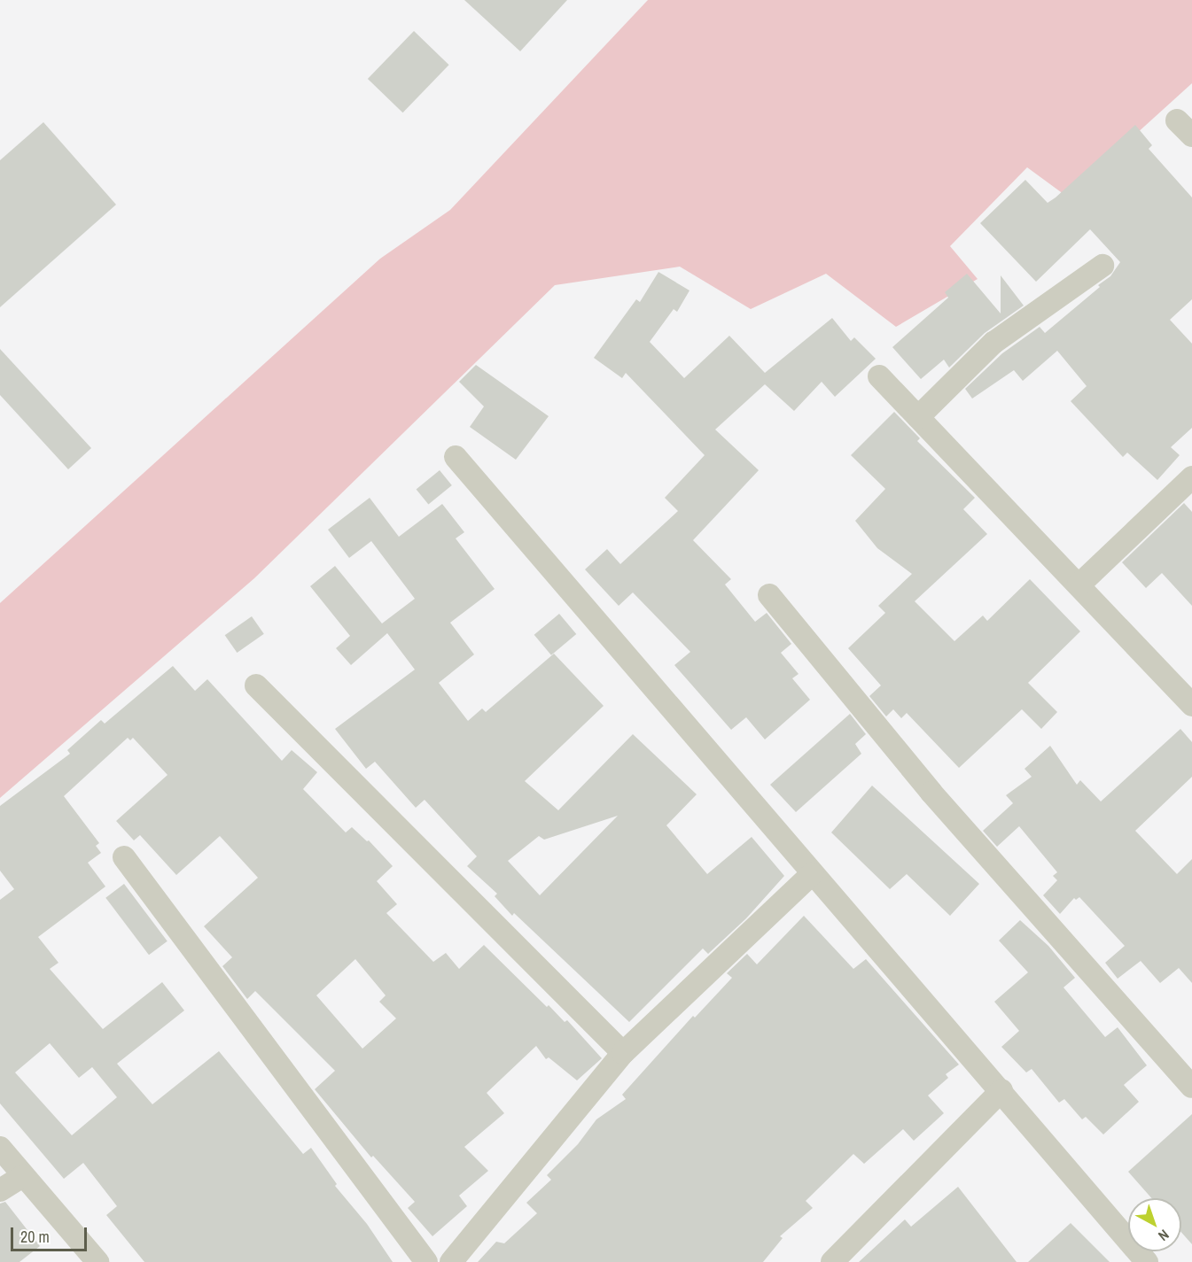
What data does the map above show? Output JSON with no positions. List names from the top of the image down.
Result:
{
  "scale_bar": "20 m",
  "north": "bottom right"
}
